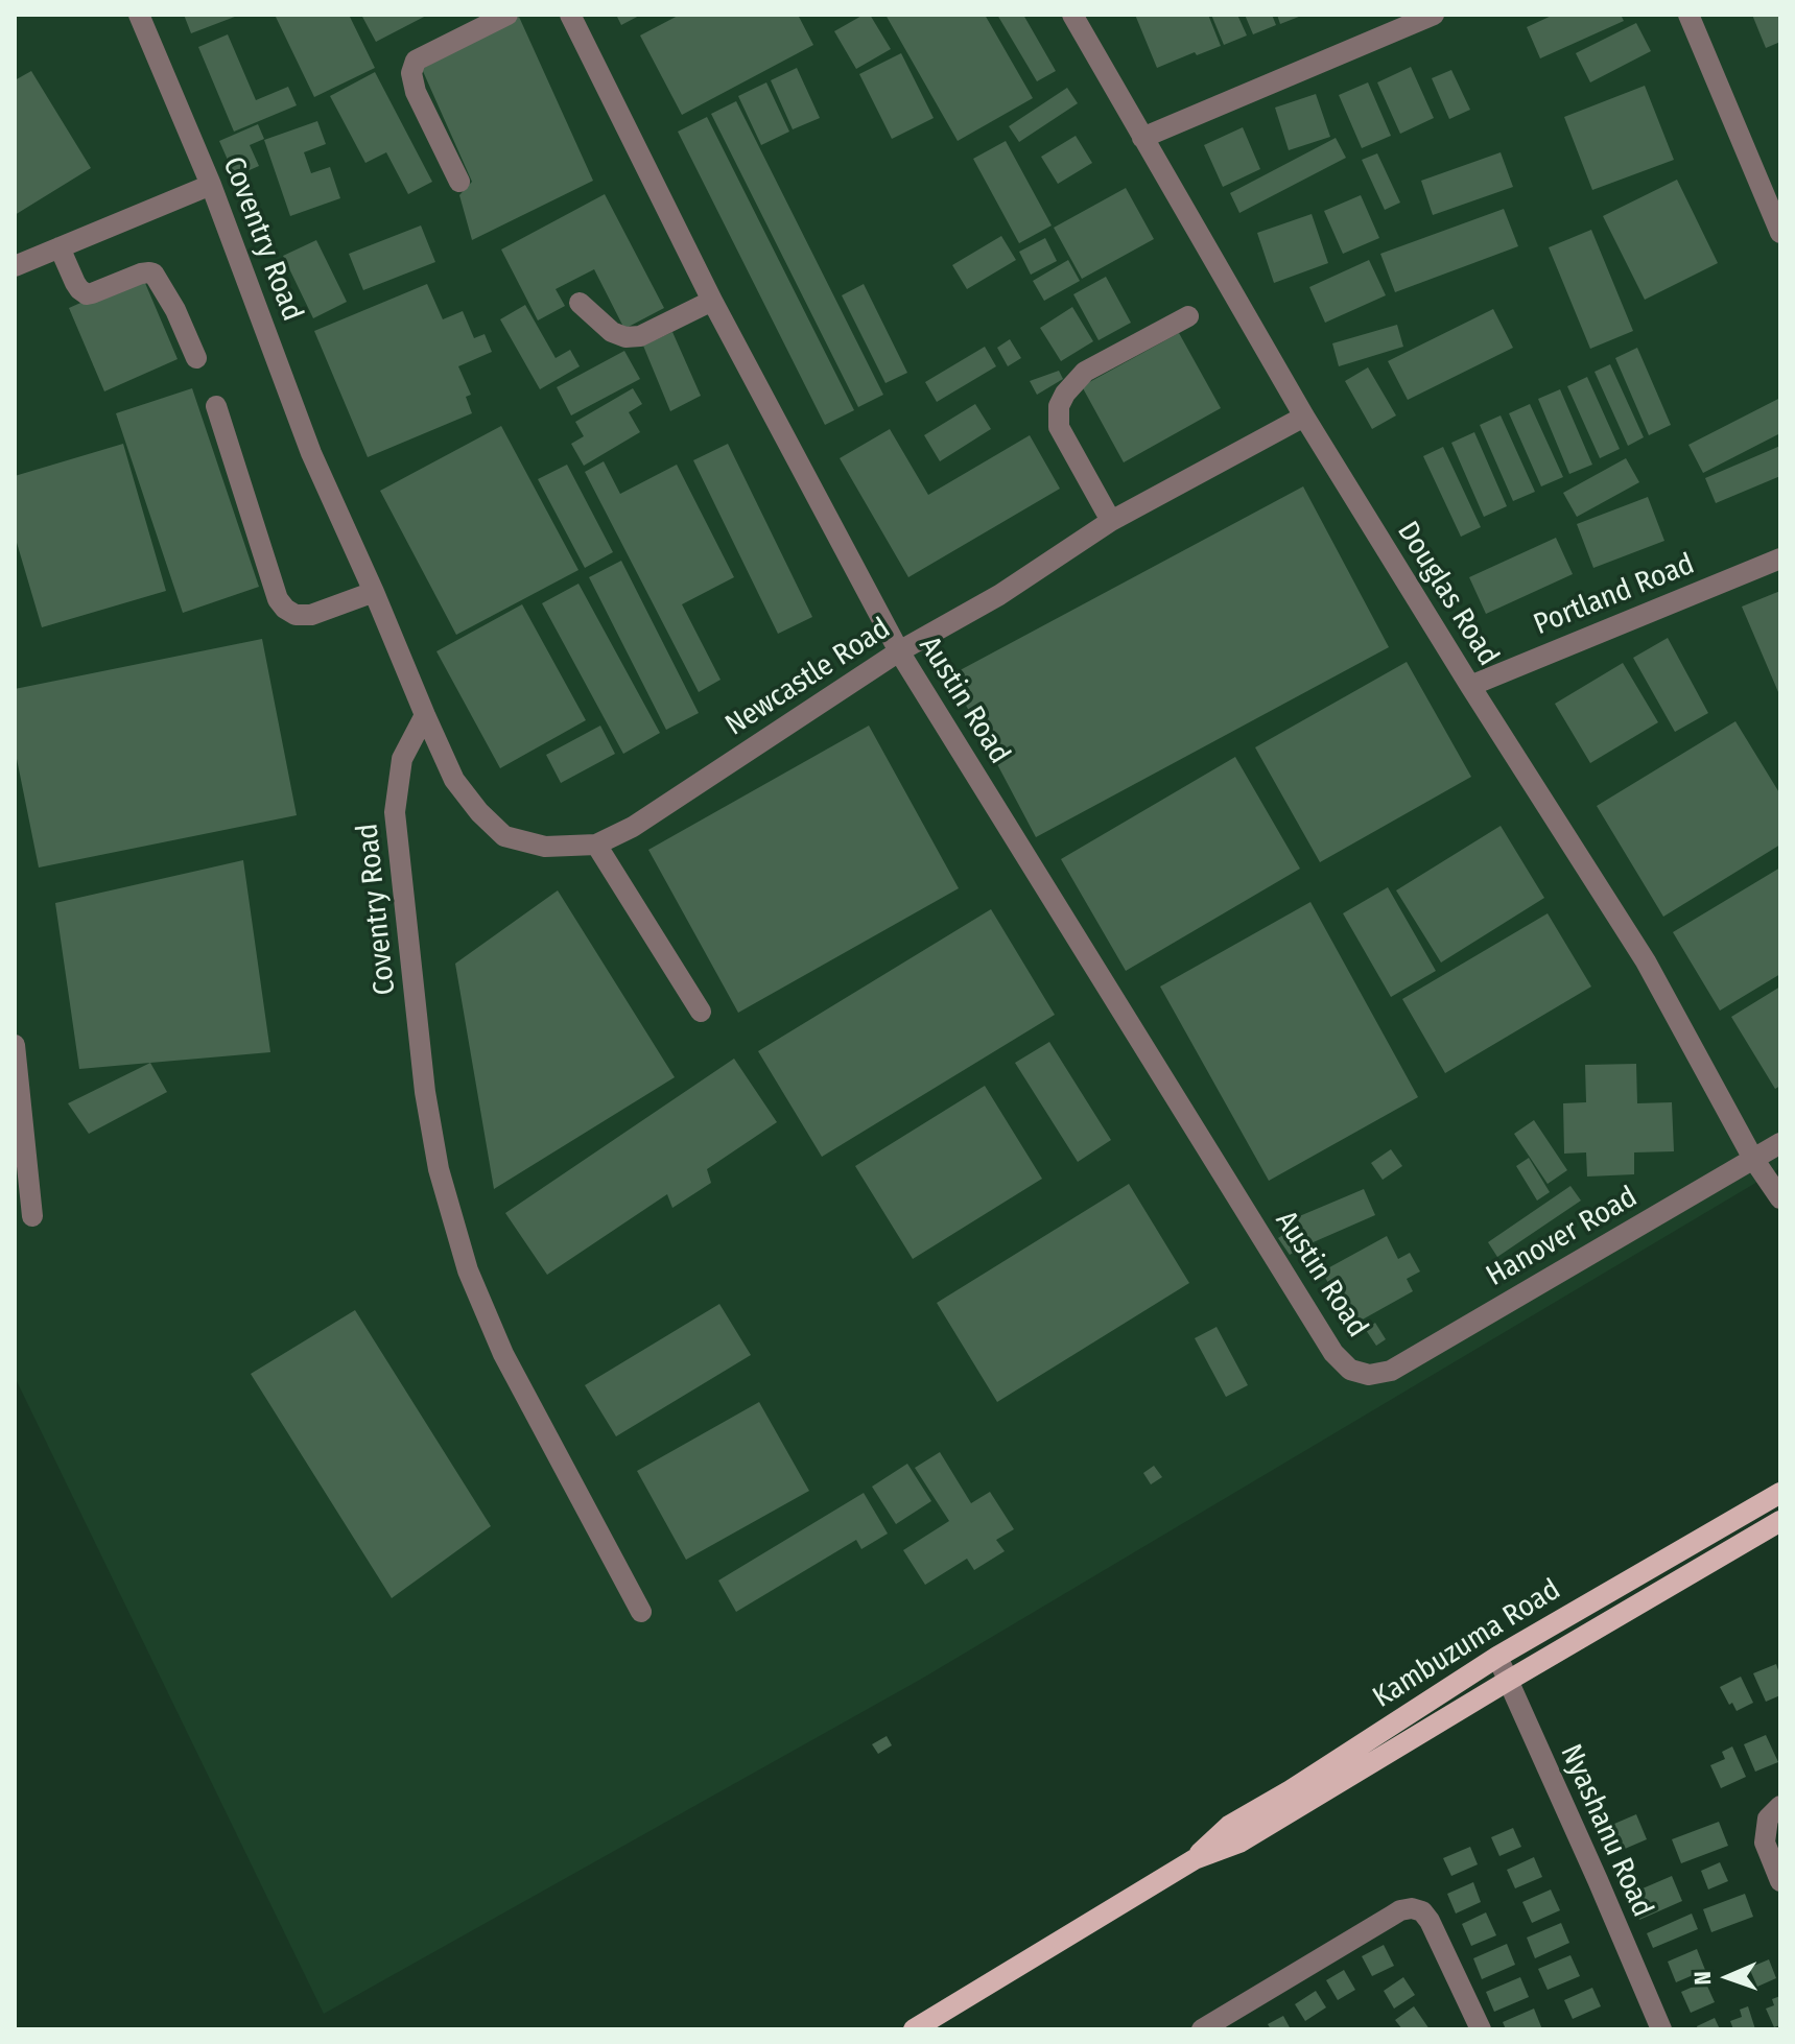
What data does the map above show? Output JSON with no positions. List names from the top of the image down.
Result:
{
  "streets": {
    "main road": ["Kambuzuma Road"],
    "street": [
      "Coventry Road",
      "Douglas Road",
      "Portland Road",
      "Newcastle Road",
      "Austin Road",
      "Hanover Road",
      "Nyashanu Road"
    ]
  },
  "crossings": [
    ["Coventry Road", "Newcastle Road"],
    ["Douglas Road", "Portland Road"],
    ["Douglas Road", "Newcastle Road"],
    ["Douglas Road", "Hanover Road"],
    ["Newcastle Road", "Austin Road"],
    ["Austin Road", "Hanover Road"],
    ["Kambuzuma Road", "Nyashanu Road"]
  ],
  "north": "left"
}
